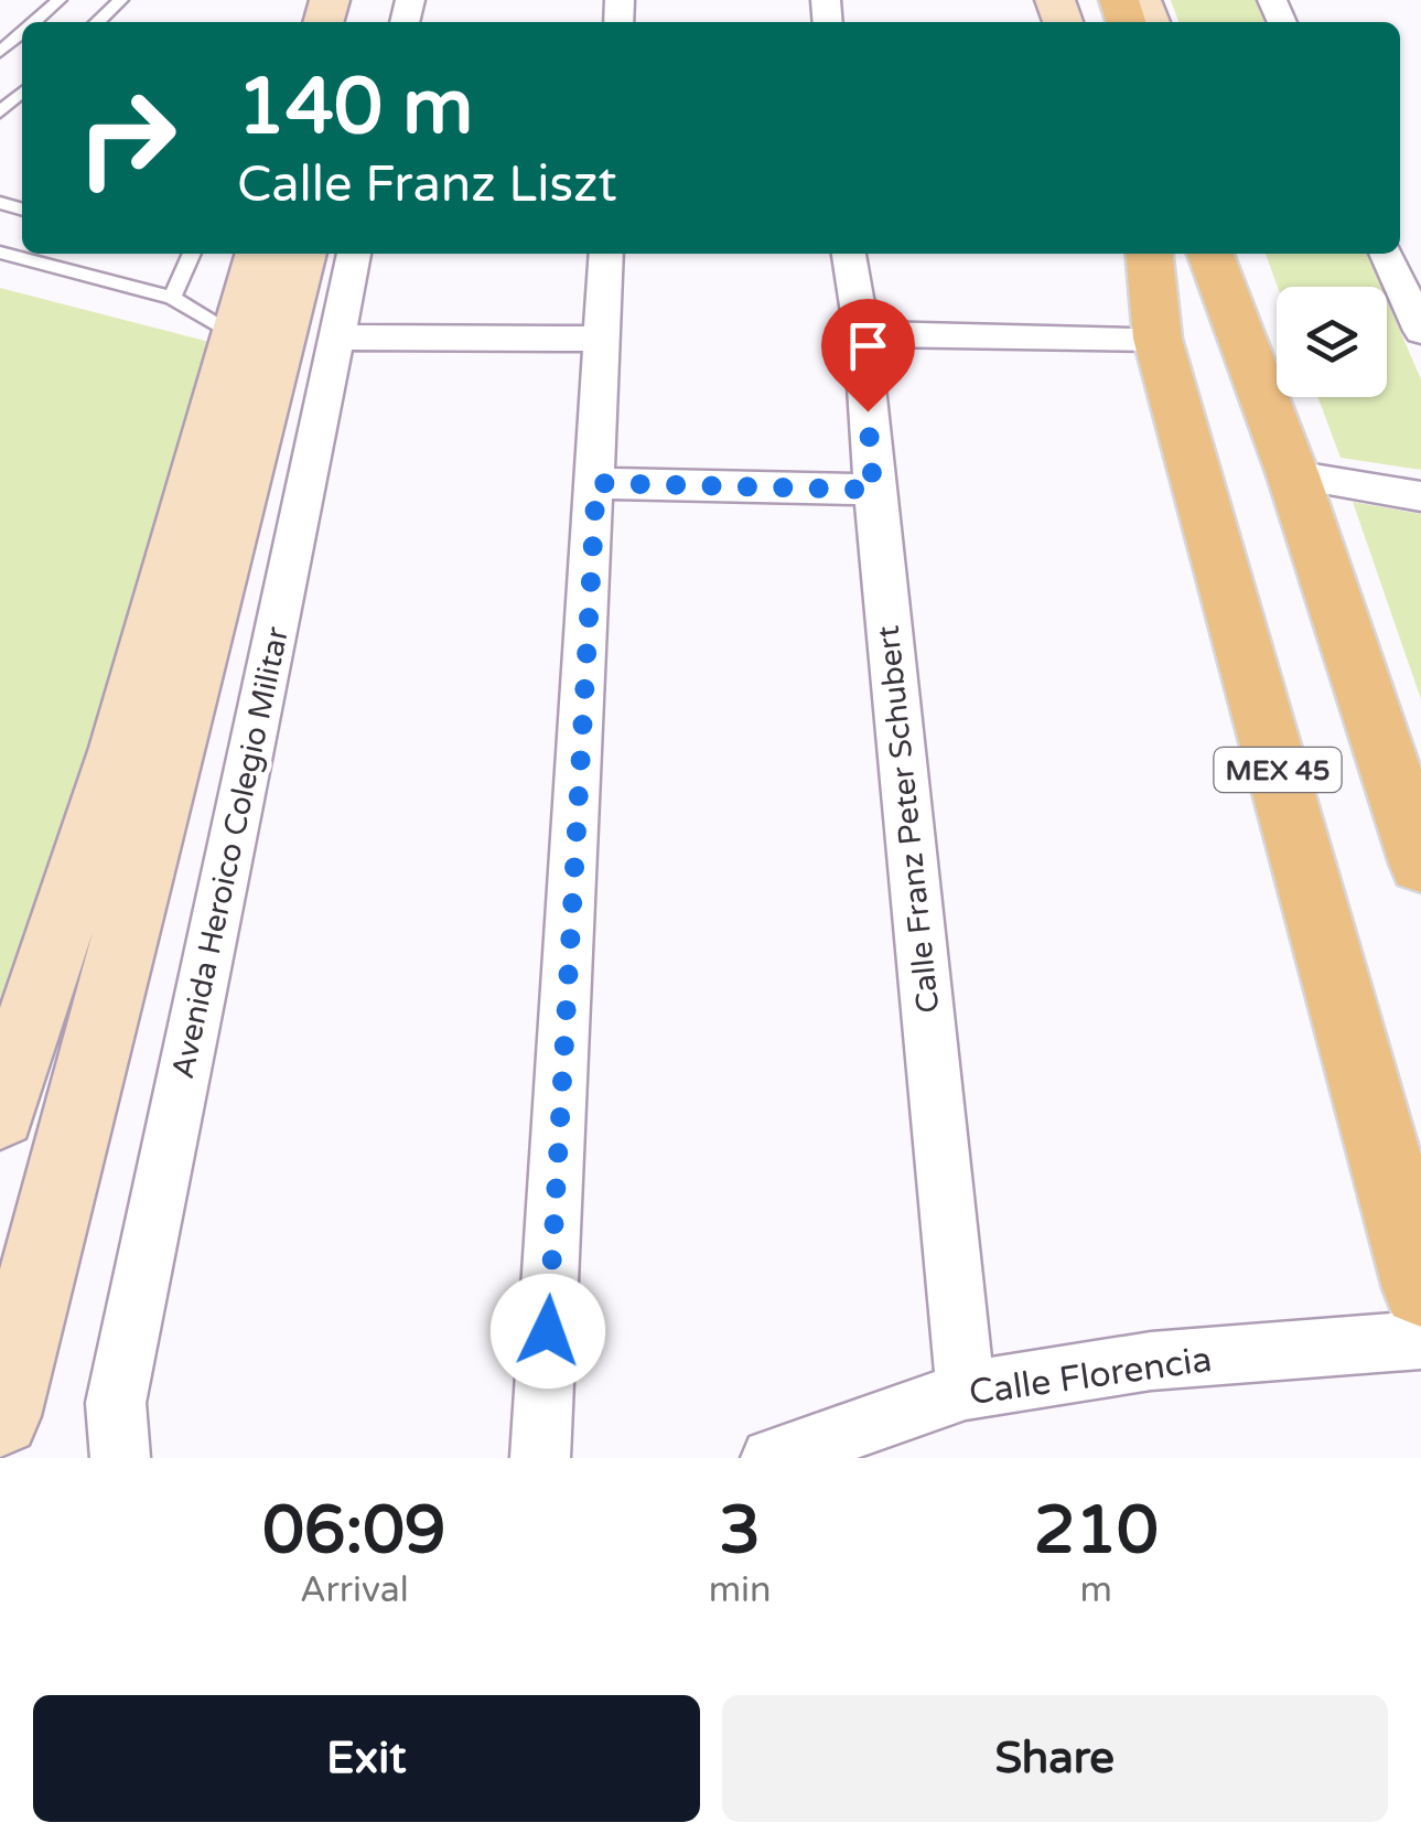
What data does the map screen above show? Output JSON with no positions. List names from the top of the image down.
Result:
{
  "streets": {
    "main road": ["MEX 45"],
    "street": ["Calle Franz Peter Schubert", "Avenida Heroico Colegio Militar", "Calle Florencia"]
  },
  "crossings": [
    ["Calle Franz Peter Schubert", "Calle Florencia"]
  ],
  "page": {
    "turn": ["140 m", "Calle Franz Liszt"],
    "eta": [
      "06:09",
      "Arrival",
      "3",
      "min",
      "210",
      "m"
    ],
    "buttons": ["Exit", "Share"]
  }
}
